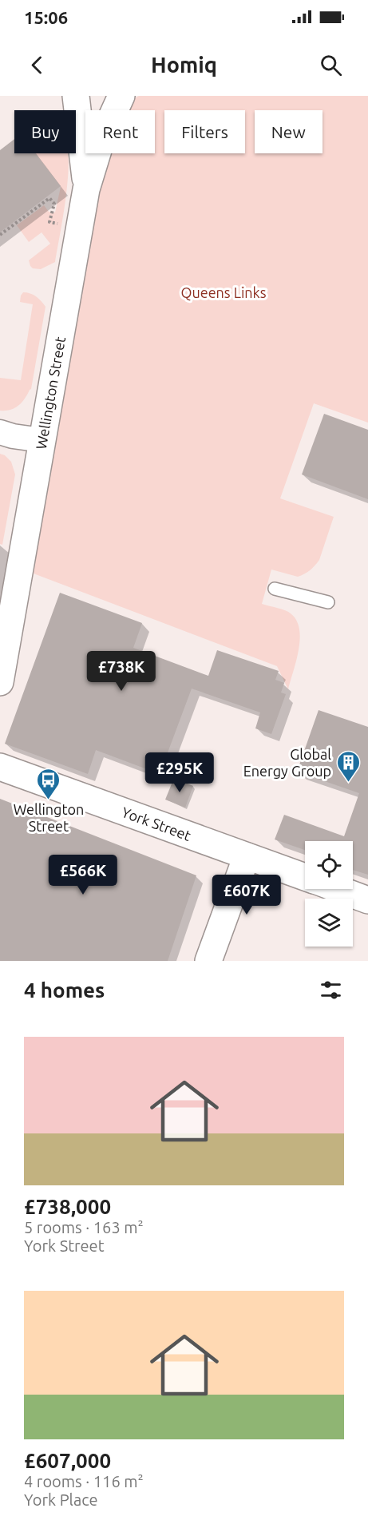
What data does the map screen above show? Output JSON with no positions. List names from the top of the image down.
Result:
{
  "streets": {
    "street": ["Wellington Street", "York Street"]
  },
  "parks": ["Queens Links"],
  "places": {
    "building": ["Global Energy Group"],
    "bus stop": ["Wellington Street"]
  },
  "page": {
    "status": "15:06",
    "header": "Homiq",
    "chip": [
      "Buy",
      "Rent",
      "Filters",
      "New"
    ],
    "price": [
      "£738K",
      "£295K",
      "£566K",
      "£607K"
    ],
    "heading": "4 homes",
    "list": [
      {
        "name": "£738,000",
        "note": "5 rooms · 163 m² · York Street"
      },
      {
        "name": "£607,000",
        "note": "4 rooms · 116 m² · York Place"
      }
    ]
  }
}
